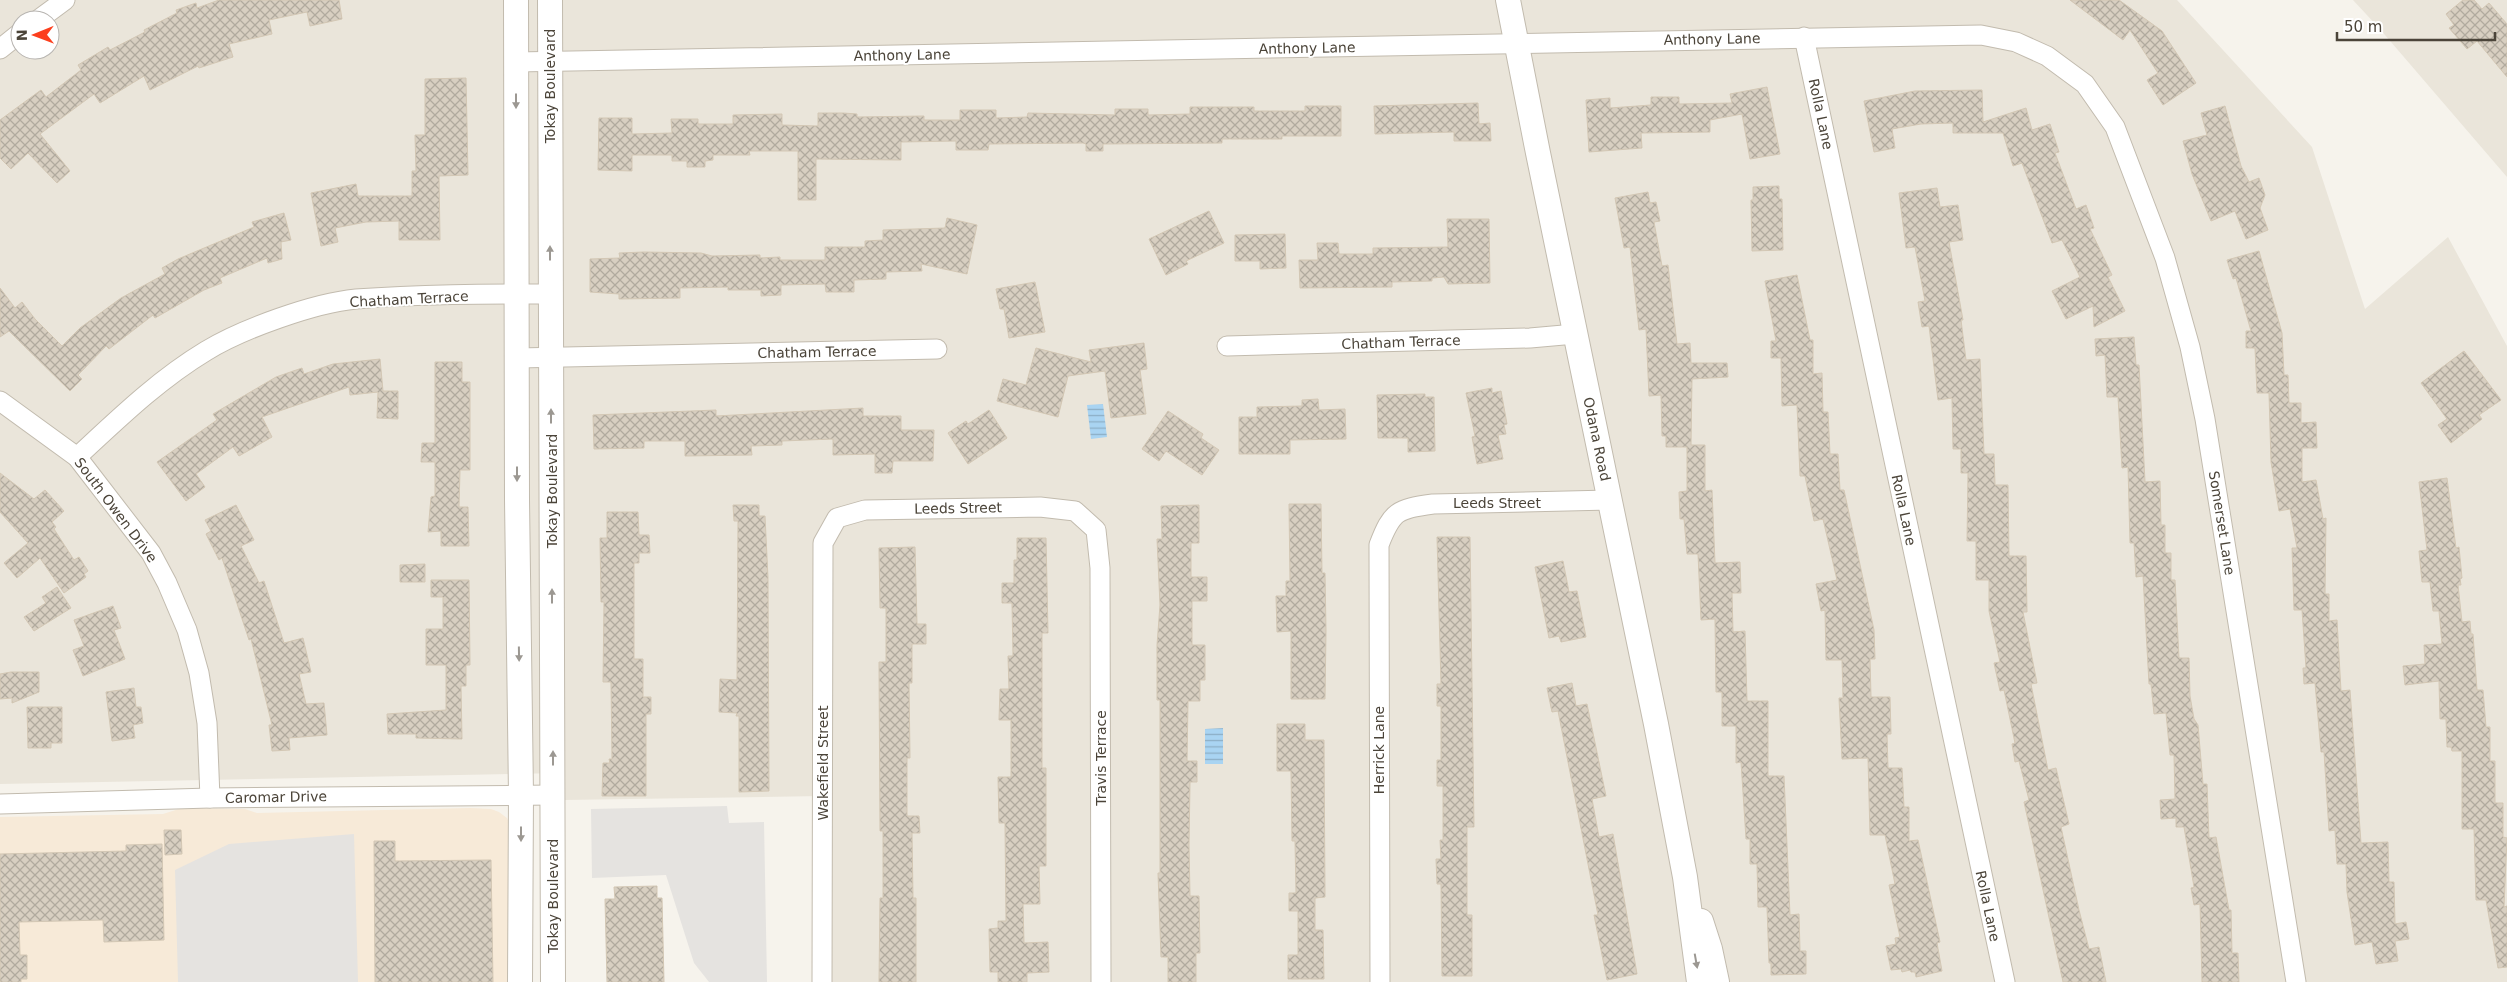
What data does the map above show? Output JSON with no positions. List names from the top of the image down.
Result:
{
  "streets": {
    "street": [
      "Anthony Lane",
      "Tokay Boulevard",
      "Rolla Lane",
      "Chatham Terrace",
      "Odana Road",
      "Leeds Street",
      "South Owen Drive",
      "Somerset Lane",
      "Herrick Lane",
      "Travis Terrace",
      "Wakefield Street",
      "Caromar Drive"
    ]
  },
  "crossings": [
    ["Anthony Lane", "Tokay Boulevard"],
    ["Anthony Lane", "Rolla Lane"],
    ["Anthony Lane", "Odana Road"],
    ["Anthony Lane", "Somerset Lane"],
    ["Tokay Boulevard", "Chatham Terrace"],
    ["Tokay Boulevard", "Caromar Drive"],
    ["Chatham Terrace", "Odana Road"],
    ["Chatham Terrace", "South Owen Drive"],
    ["Odana Road", "Leeds Street"],
    ["Leeds Street", "Herrick Lane"],
    ["Leeds Street", "Travis Terrace"],
    ["Leeds Street", "Wakefield Street"],
    ["South Owen Drive", "Caromar Drive"]
  ],
  "scale_bar": "50 m",
  "north": "left"
}
